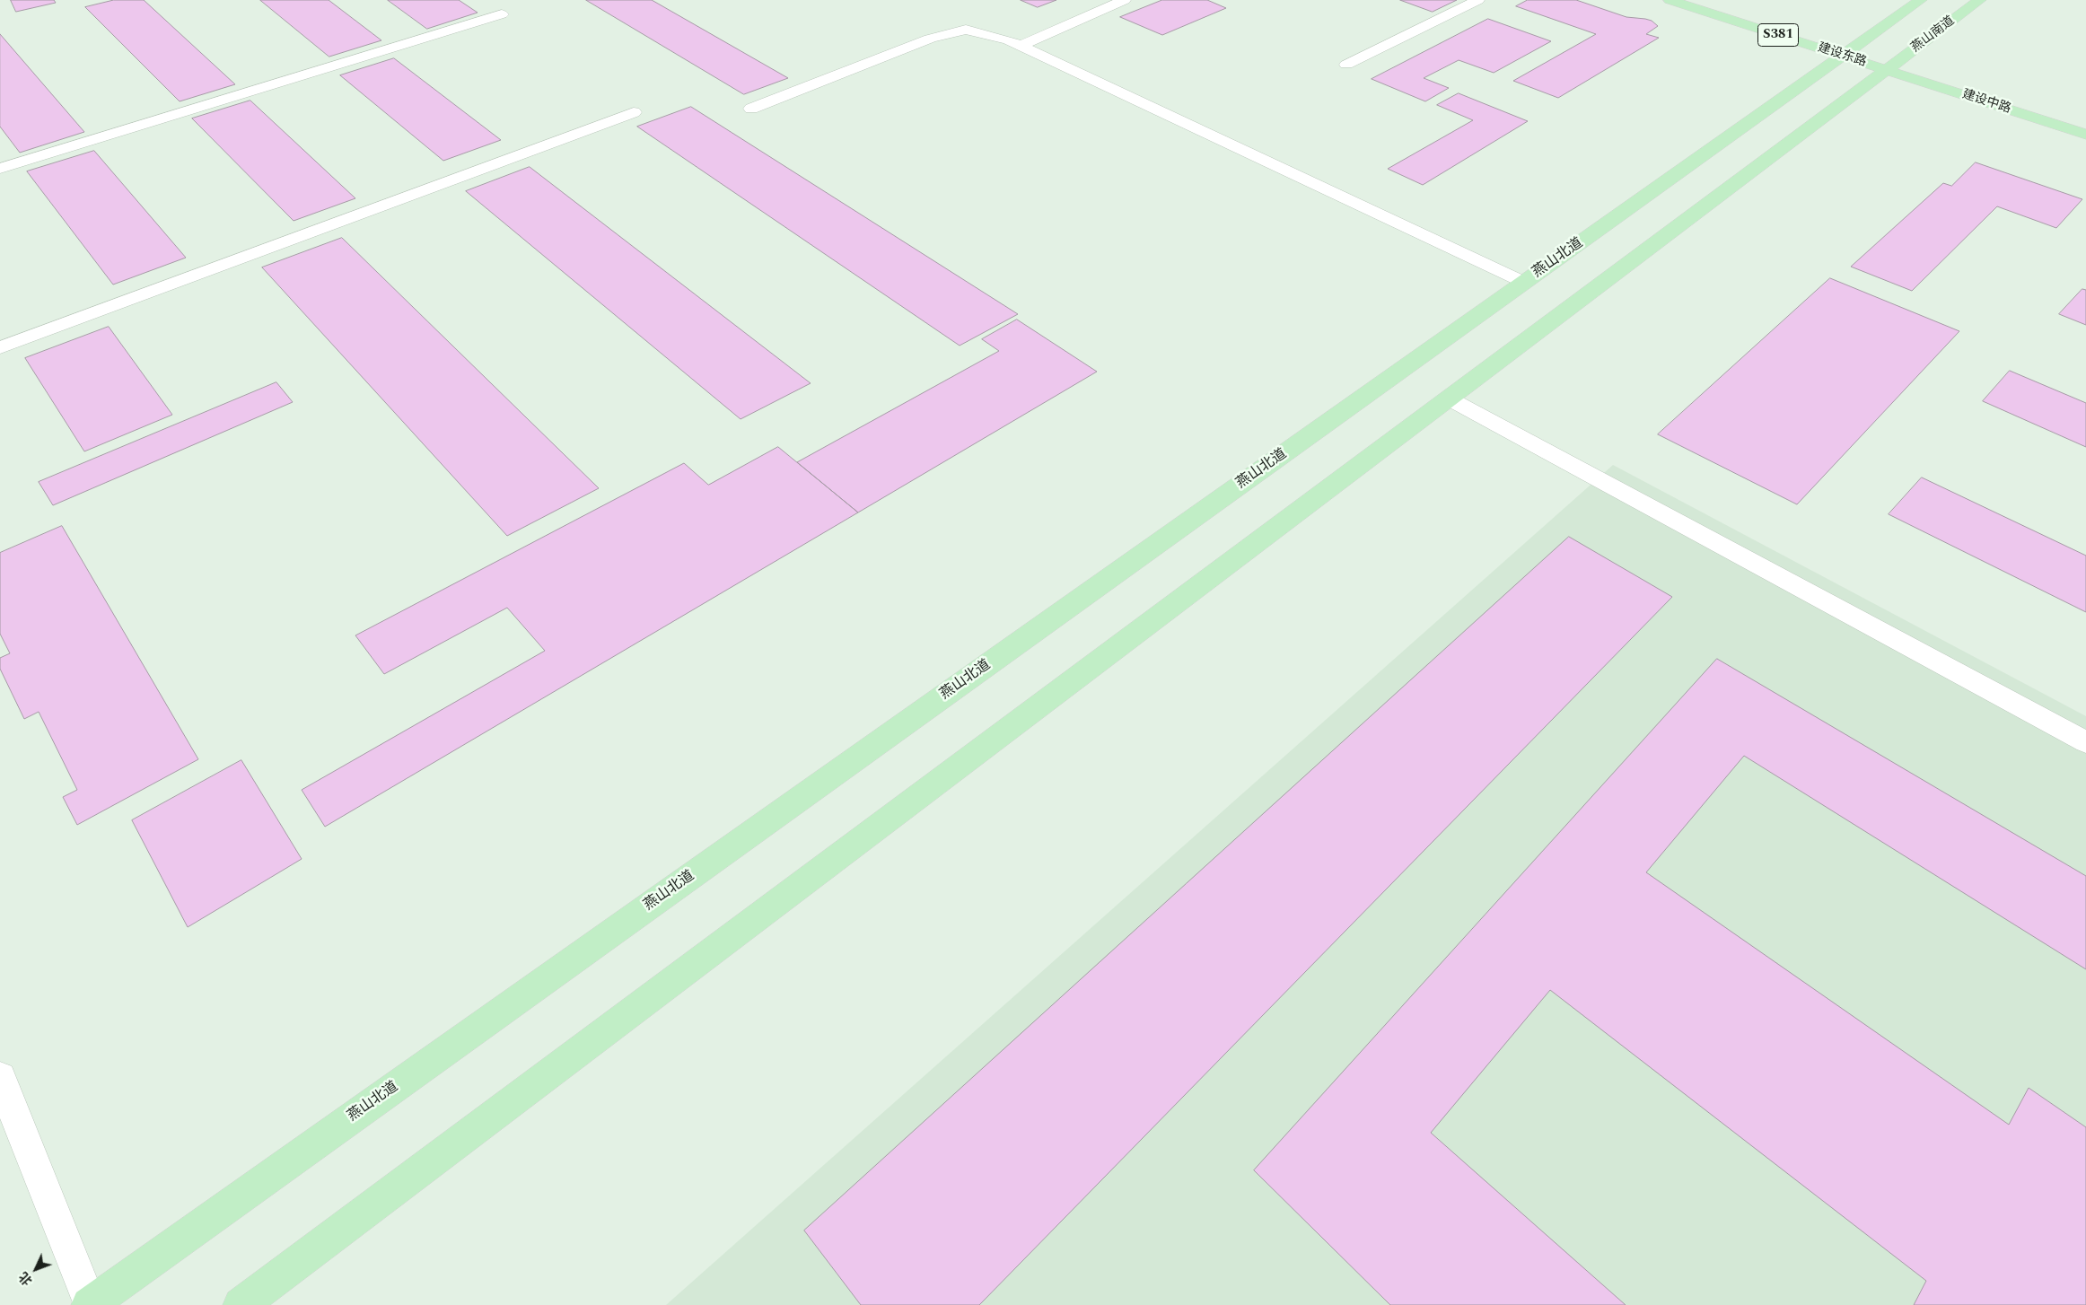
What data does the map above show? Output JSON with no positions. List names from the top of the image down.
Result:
{
  "streets": {
    "main road": [
      "S381",
      "燕山南道",
      "建设东路",
      "建设中路",
      "燕山北道"
    ]
  },
  "crossings": [
    ["S381", "燕山南道"],
    ["S381", "建设东路"],
    ["S381", "建设中路"],
    ["燕山南道", "建设东路"],
    ["燕山南道", "建设中路"],
    ["建设东路", "建设中路"],
    ["建设东路", "燕山北道"]
  ],
  "north": "bottom left"
}
